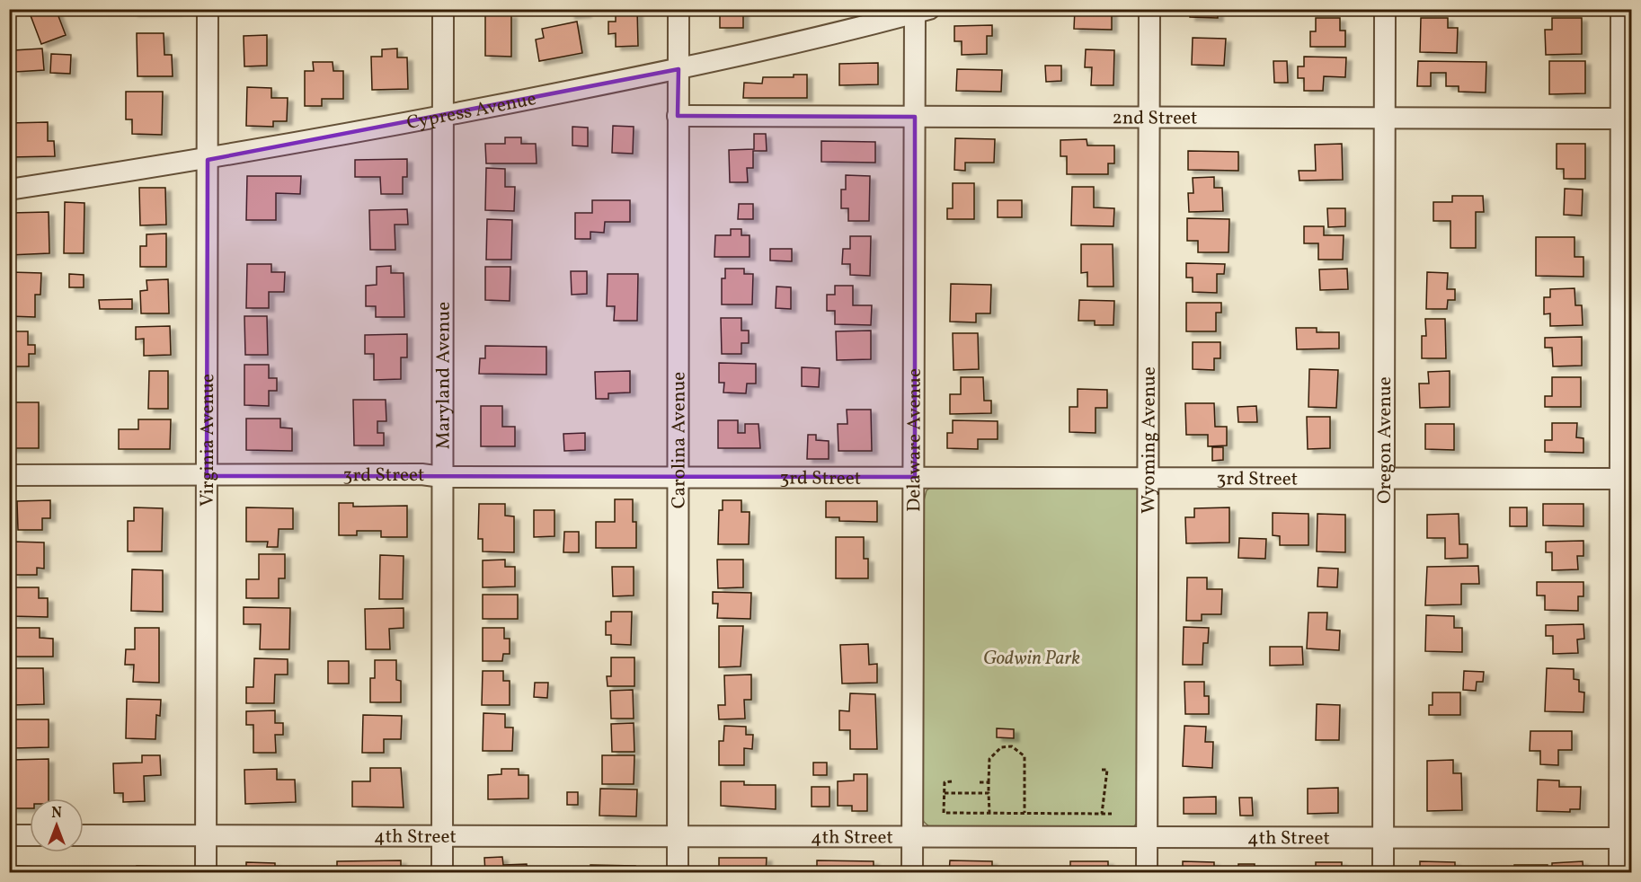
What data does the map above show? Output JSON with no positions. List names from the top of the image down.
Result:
{
  "streets": {
    "street": [
      "Cypress Avenue",
      "2nd Street",
      "Maryland Avenue",
      "Virginia Avenue",
      "Carolina Avenue",
      "Delaware Avenue",
      "Wyoming Avenue",
      "Oregon Avenue",
      "3rd Street",
      "4th Street"
    ]
  },
  "crossings": [
    ["Cypress Avenue", "Maryland Avenue"],
    ["Cypress Avenue", "Virginia Avenue"],
    ["Cypress Avenue", "Carolina Avenue"],
    ["Cypress Avenue", "Delaware Avenue"],
    ["2nd Street", "Carolina Avenue"],
    ["2nd Street", "Delaware Avenue"],
    ["2nd Street", "Wyoming Avenue"],
    ["2nd Street", "Oregon Avenue"],
    ["Maryland Avenue", "3rd Street"],
    ["Maryland Avenue", "4th Street"],
    ["Virginia Avenue", "3rd Street"],
    ["Virginia Avenue", "4th Street"],
    ["Carolina Avenue", "3rd Street"],
    ["Carolina Avenue", "4th Street"],
    ["Delaware Avenue", "3rd Street"],
    ["Delaware Avenue", "4th Street"],
    ["Wyoming Avenue", "3rd Street"],
    ["Wyoming Avenue", "4th Street"],
    ["Oregon Avenue", "3rd Street"],
    ["Oregon Avenue", "4th Street"]
  ],
  "parks": ["Godwin Park"],
  "north": "top"
}
